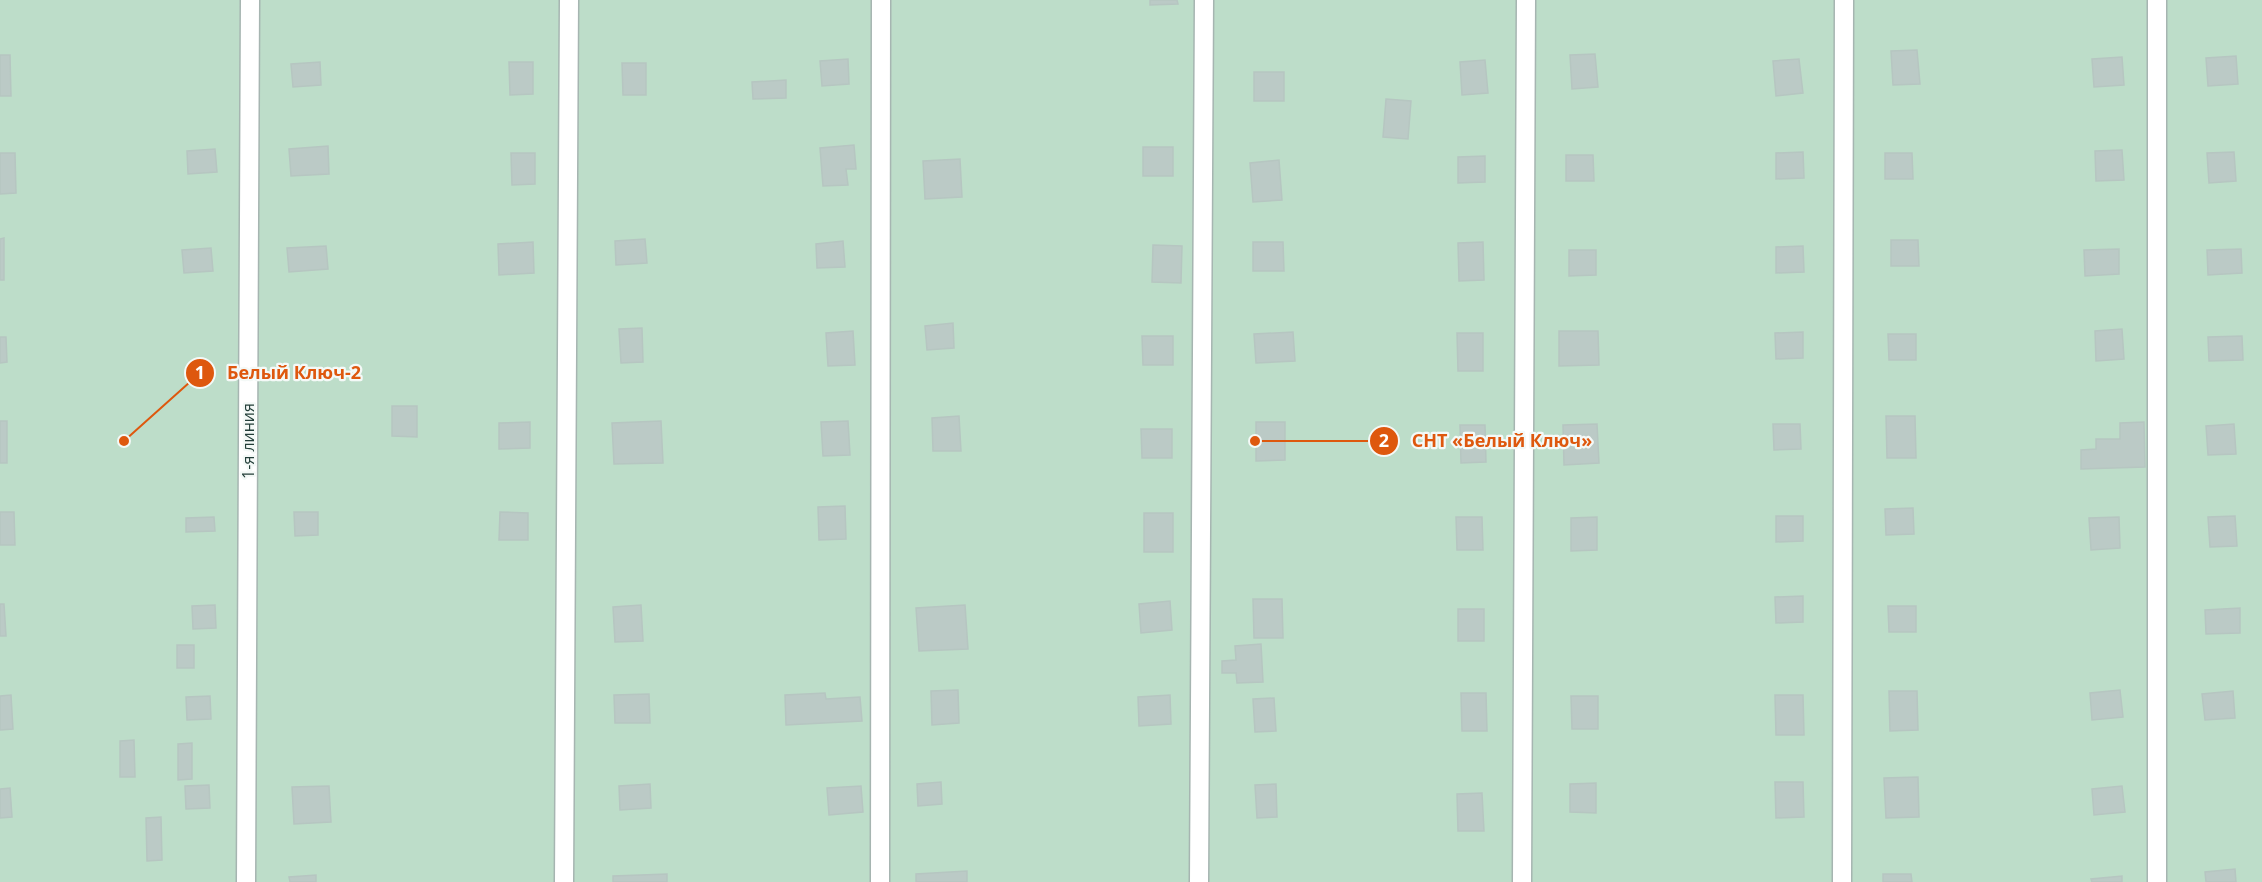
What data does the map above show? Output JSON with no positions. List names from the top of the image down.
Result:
{
  "streets": {
    "street": ["1-я линия"]
  },
  "places": ["Белый Ключ-2", "СНТ «Белый Ключ»"]
}
